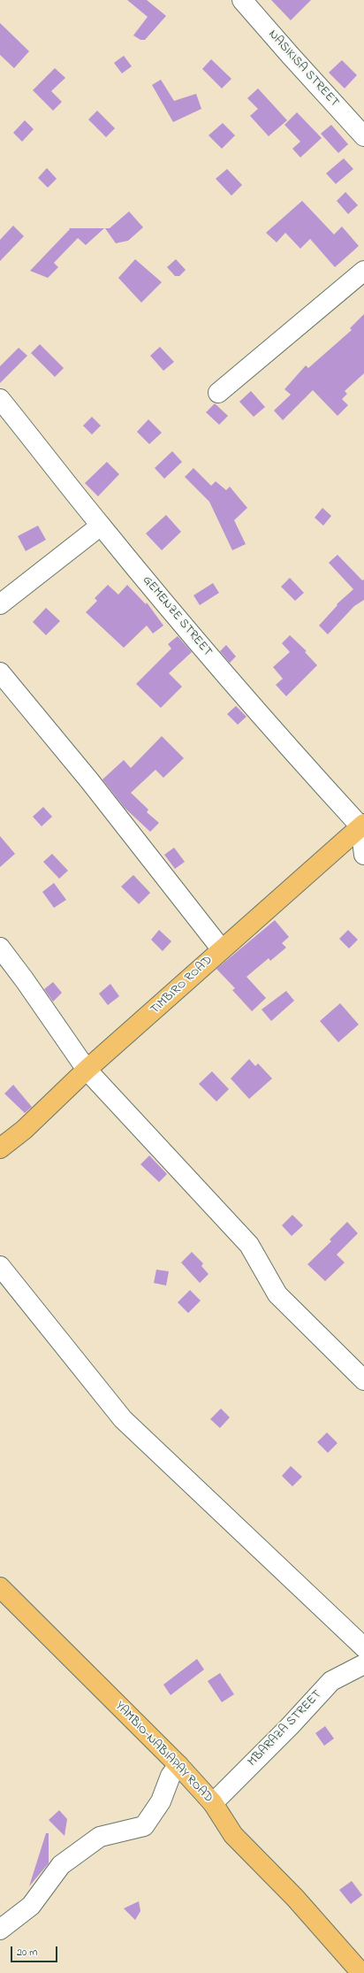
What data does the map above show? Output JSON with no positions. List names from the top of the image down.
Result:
{
  "streets": {
    "main road": ["TIMBIRO ROAD", "YAMBIO-NABIAPAY ROAD"],
    "street": ["NASIKISA STREET", "GEMENZE STREET", "MBARAZA STREET"]
  },
  "crossings": [
    ["GEMENZE STREET", "TIMBIRO ROAD"],
    ["MBARAZA STREET", "YAMBIO-NABIAPAY ROAD"]
  ],
  "scale_bar": "20 m"
}
